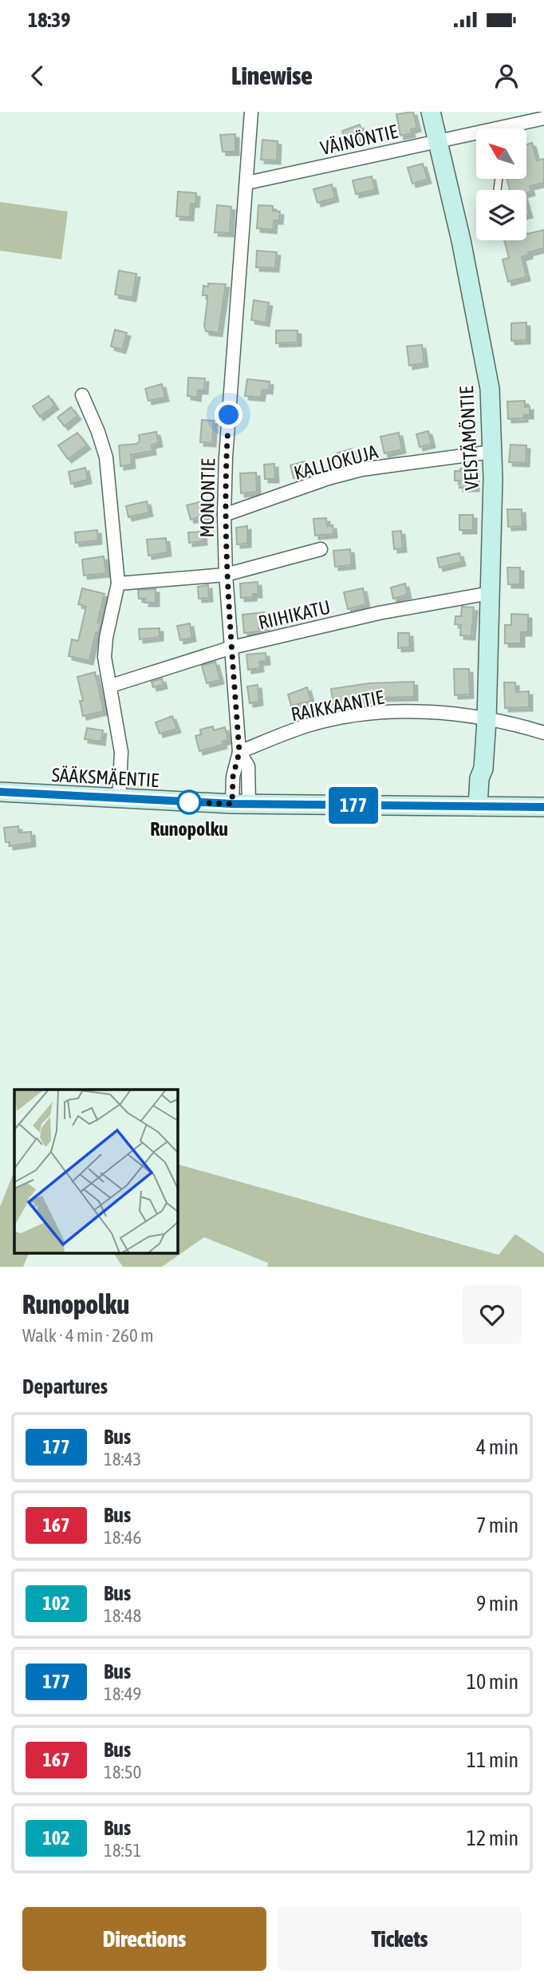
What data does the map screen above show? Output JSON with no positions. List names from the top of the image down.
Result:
{
  "streets": {
    "street": [
      "VÄINÖNTIE",
      "VEISTÄMÖNTIE",
      "KALLIOKUJA",
      "MONONTIE",
      "RIIHIKATU",
      "RAIKKAANTIE",
      "SÄÄKSMÄENTIE"
    ]
  },
  "crossings": [
    ["VÄINÖNTIE", "VEISTÄMÖNTIE"],
    ["VÄINÖNTIE", "MONONTIE"],
    ["VEISTÄMÖNTIE", "KALLIOKUJA"],
    ["VEISTÄMÖNTIE", "RIIHIKATU"],
    ["VEISTÄMÖNTIE", "RAIKKAANTIE"],
    ["VEISTÄMÖNTIE", "SÄÄKSMÄENTIE"],
    ["KALLIOKUJA", "MONONTIE"],
    ["MONONTIE", "RIIHIKATU"],
    ["MONONTIE", "RAIKKAANTIE"],
    ["MONONTIE", "SÄÄKSMÄENTIE"]
  ],
  "places": ["Runopolku"],
  "lines": ["bus line 177"],
  "north": "top left",
  "page": {
    "status": "18:39",
    "header": "Linewise",
    "on_map": "177",
    "heading": [
      ["Runopolku", "Walk · 4 min · 260 m"],
      "Departures"
    ],
    "list": [
      {
        "mark": "177",
        "name": "Bus",
        "note": "18:43",
        "value": "4 min"
      },
      {
        "mark": "167",
        "name": "Bus",
        "note": "18:46",
        "value": "7 min"
      },
      {
        "mark": "102",
        "name": "Bus",
        "note": "18:48",
        "value": "9 min"
      },
      {
        "mark": "177",
        "name": "Bus",
        "note": "18:49",
        "value": "10 min"
      },
      {
        "mark": "167",
        "name": "Bus",
        "note": "18:50",
        "value": "11 min"
      },
      {
        "mark": "102",
        "name": "Bus",
        "note": "18:51",
        "value": "12 min"
      }
    ],
    "buttons": ["Directions", "Tickets"]
  }
}
